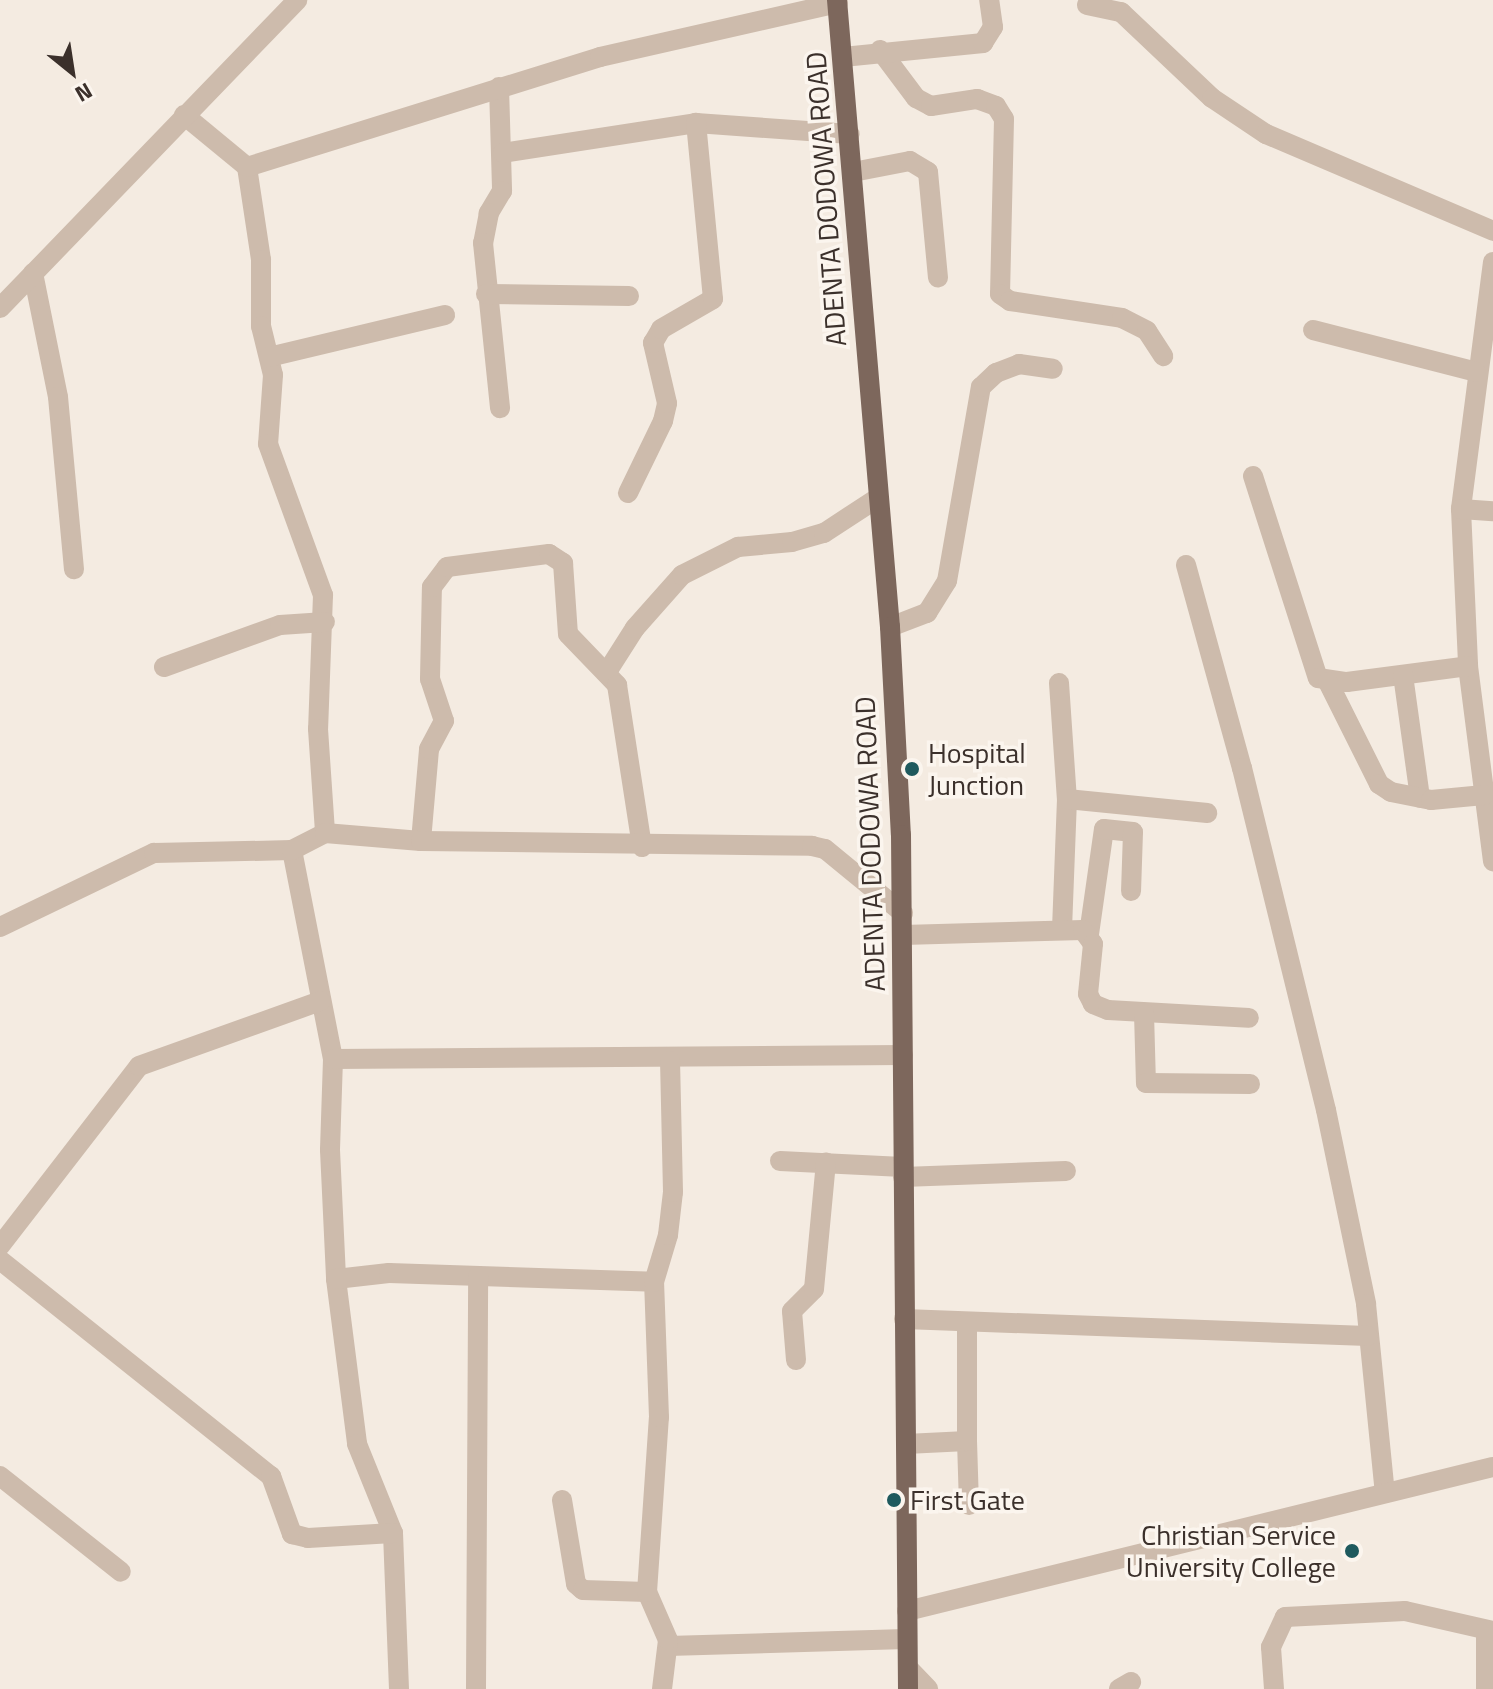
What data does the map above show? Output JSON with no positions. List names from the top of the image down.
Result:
{
  "streets": {
    "main road": ["ADENTA DODOWA ROAD"]
  },
  "places": ["Hospital Junction", "First Gate", "Christian Service University College"],
  "north": "bottom right"
}
